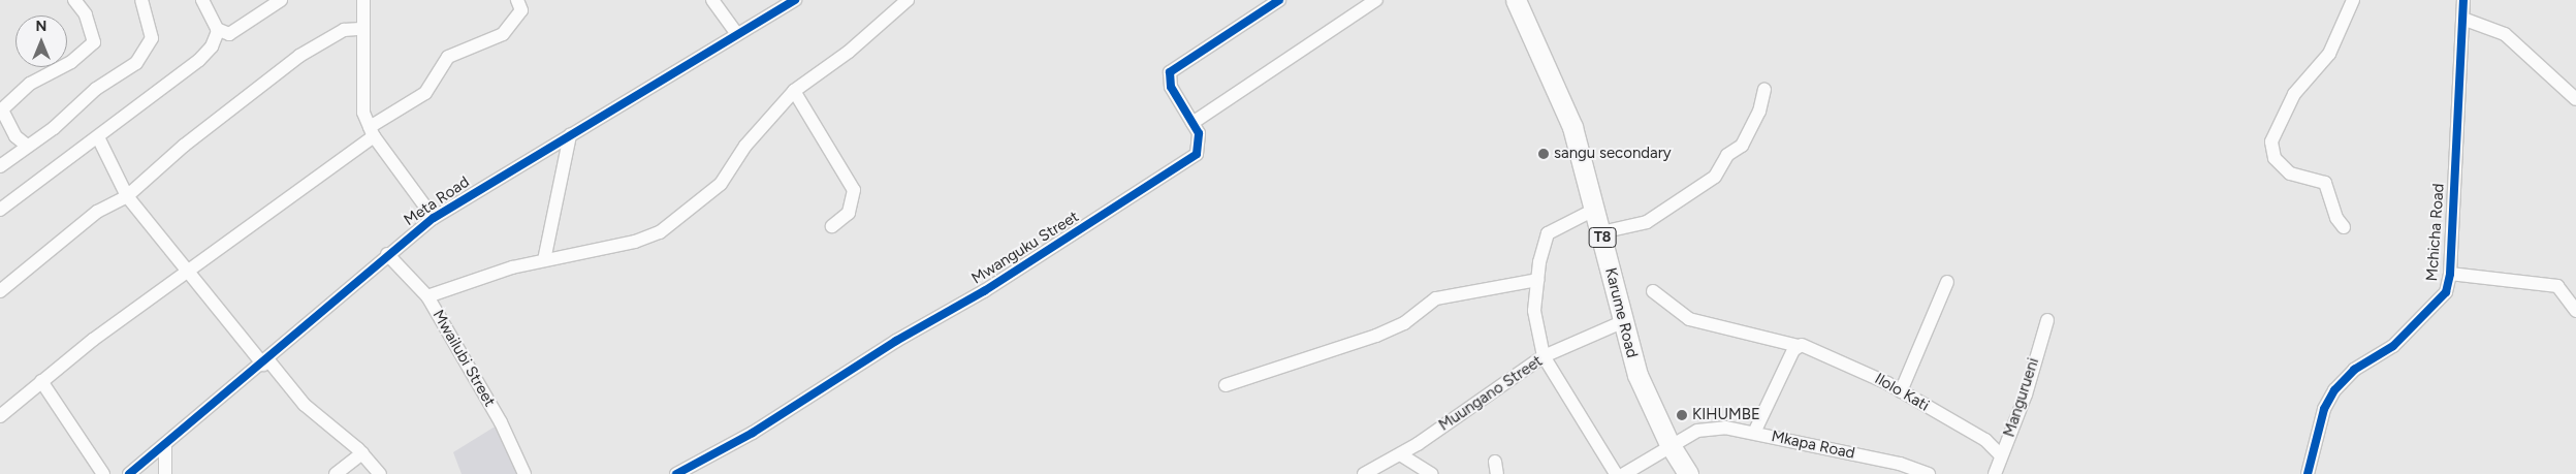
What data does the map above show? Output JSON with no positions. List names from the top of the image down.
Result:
{
  "streets": {
    "highway": ["T8", "Karume Road"],
    "street": [
      "Meta Road",
      "Mchicha Road",
      "Mwanguku Street",
      "Mwailubi Street",
      "Ilolo Kati",
      "Muungano Street",
      "Mangurueni",
      "Mkapa Road"
    ]
  },
  "crossings": [
    ["Meta Road", "Mwailubi Street"],
    ["Karume Road", "Muungano Street"],
    ["Karume Road", "Mkapa Road"],
    ["Ilolo Kati", "Mangurueni"]
  ],
  "places": ["sangu secondary", "KIHUMBE"],
  "north": "top"
}
